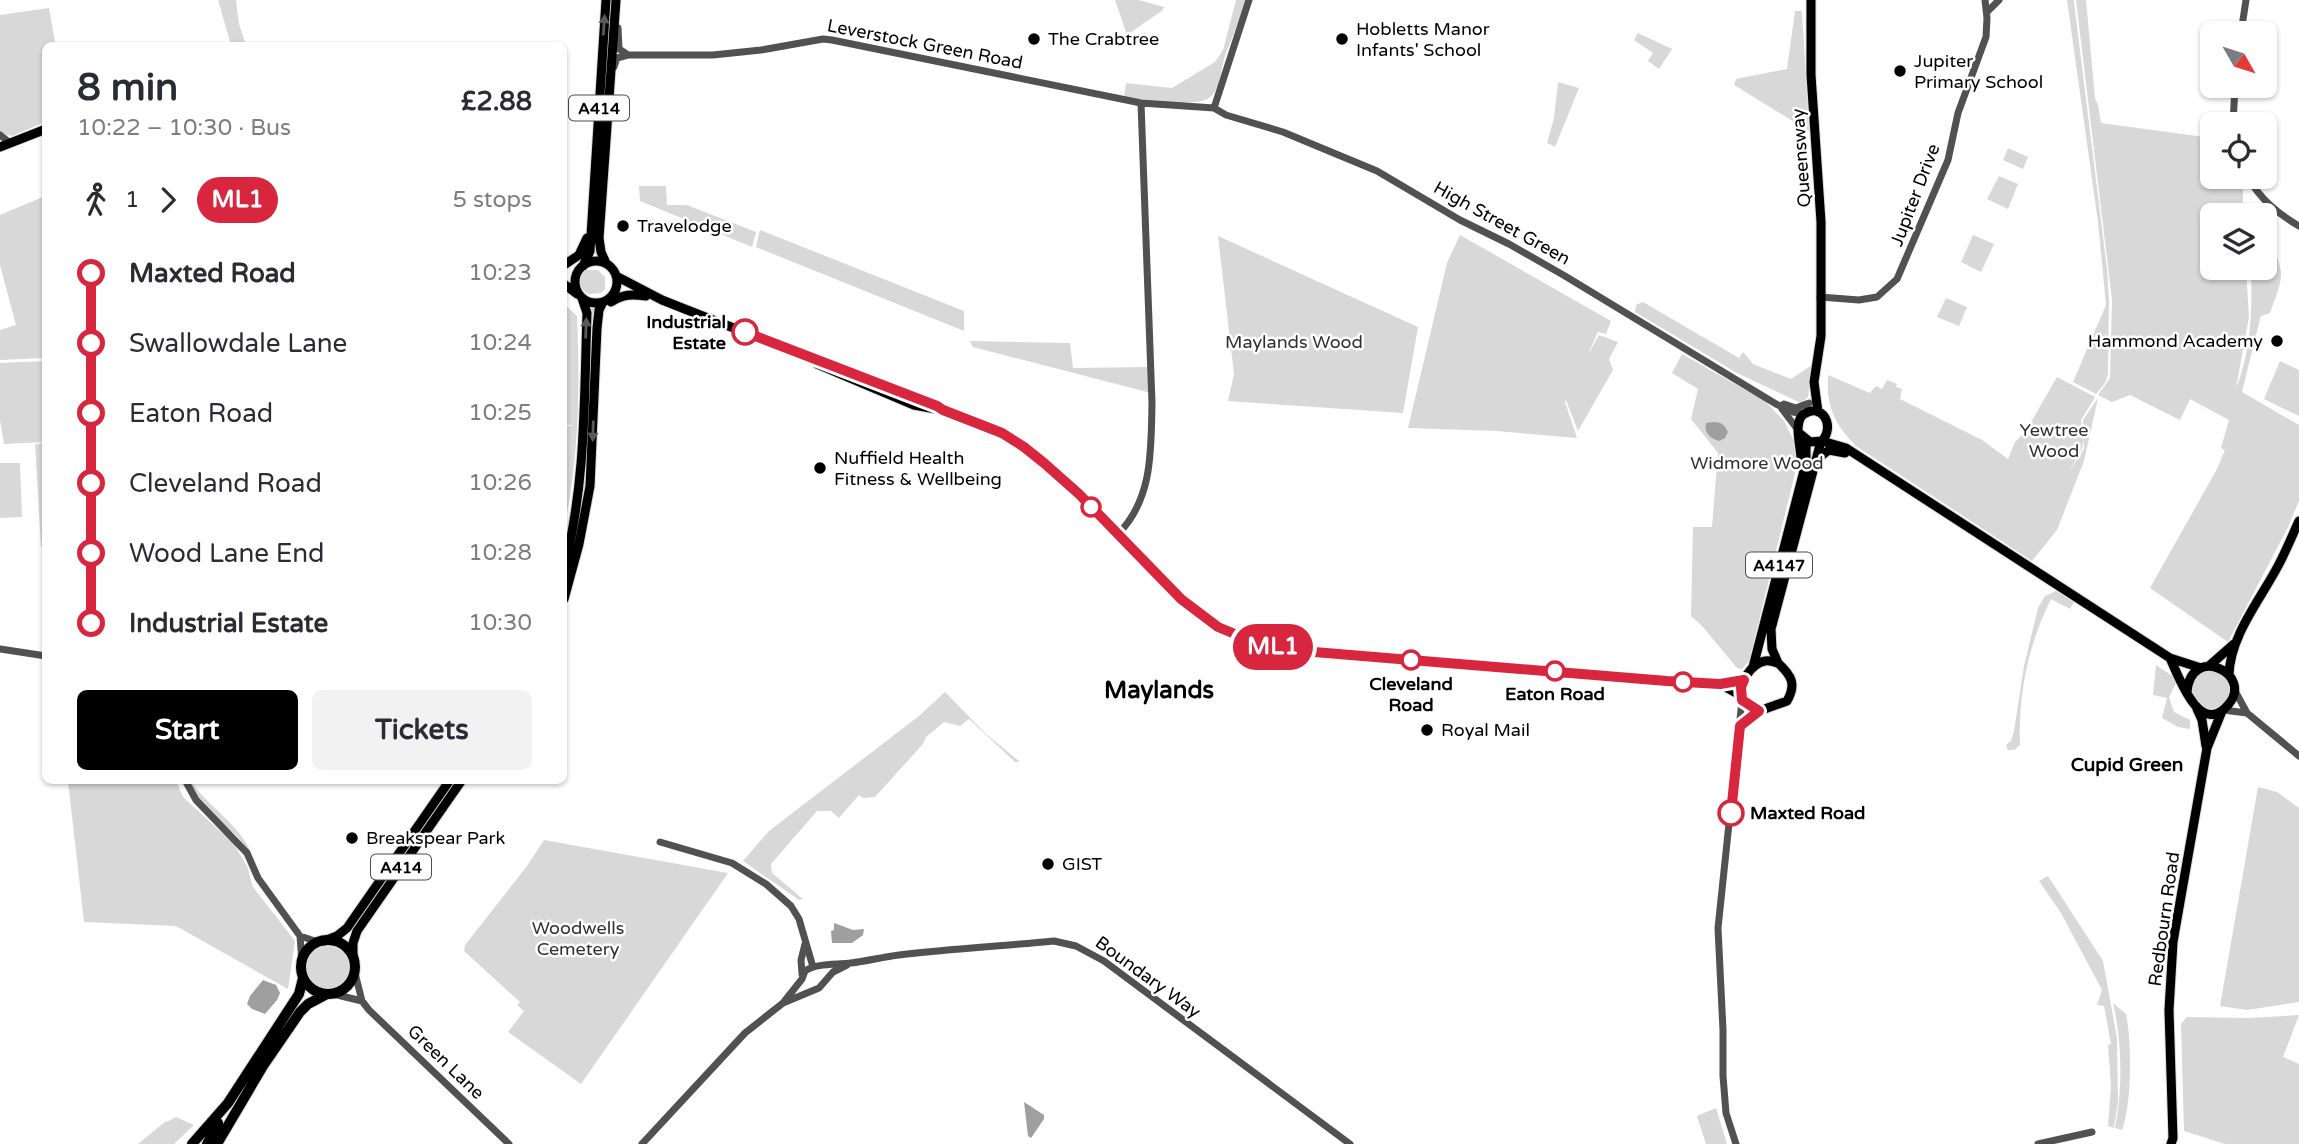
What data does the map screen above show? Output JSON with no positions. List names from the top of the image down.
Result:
{
  "streets": {
    "main road": [
      "A414",
      "Queensway",
      "A4147",
      "Redbourn Road"
    ],
    "street": [
      "Leverstock Green Road",
      "Jupiter Drive",
      "High Street Green",
      "Boundary Way",
      "Green Lane"
    ]
  },
  "crossings": [
    ["Leverstock Green Road", "High Street Green"],
    ["Queensway", "Jupiter Drive"],
    ["Queensway", "High Street Green"],
    ["Queensway", "A4147"],
    ["High Street Green", "A4147"],
    ["A4147", "Redbourn Road"]
  ],
  "districts": ["Maylands", "Cupid Green"],
  "parks": [
    "Maylands Wood",
    "Yewtree Wood",
    "Widmore Wood",
    "Woodwells Cemetery"
  ],
  "places": [
    "The Crabtree",
    "Hobletts Manor Infants' School",
    "Jupiter Primary School",
    "Travelodge",
    "Industrial Estate",
    "Hammond Academy",
    "Nuffield Health Fitness & Wellbeing",
    "Cleveland Road",
    "Eaton Road",
    "Royal Mail",
    "Maxted Road",
    "Breakspear Park",
    "GIST"
  ],
  "lines": ["bus line ML1"],
  "north": "bottom right",
  "page": {
    "on_map": "ML1",
    "heading": ["8 min", "10:22 – 10:30 · Bus", "£2.88"],
    "legs": ["1", "ML1", "5 stops"],
    "list": [
      {
        "name": "Maxted Road",
        "value": "10:23"
      },
      {
        "name": "Swallowdale Lane",
        "value": "10:24"
      },
      {
        "name": "Eaton Road",
        "value": "10:25"
      },
      {
        "name": "Cleveland Road",
        "value": "10:26"
      },
      {
        "name": "Wood Lane End",
        "value": "10:28"
      },
      {
        "name": "Industrial Estate",
        "value": "10:30"
      }
    ],
    "buttons": ["Start", "Tickets"]
  }
}
